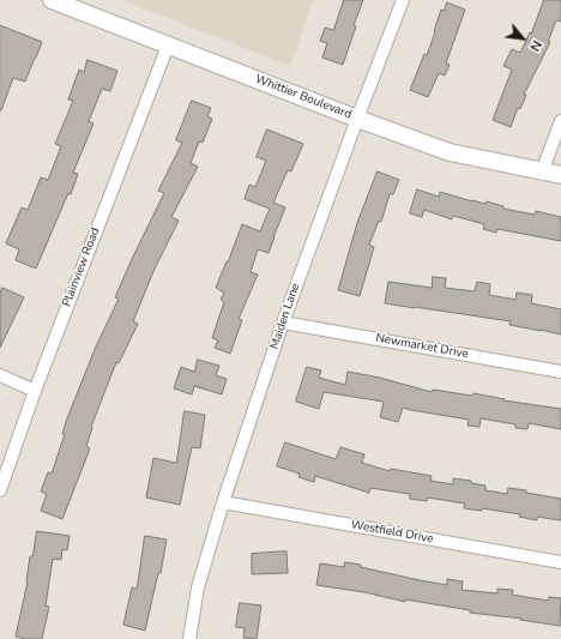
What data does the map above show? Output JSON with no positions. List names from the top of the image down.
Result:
{
  "streets": {
    "street": [
      "Whittier Boulevard",
      "Plainview Road",
      "Maiden Lane",
      "Newmarket Drive",
      "Westfield Drive"
    ]
  },
  "crossings": [
    ["Whittier Boulevard", "Plainview Road"],
    ["Whittier Boulevard", "Maiden Lane"],
    ["Maiden Lane", "Newmarket Drive"],
    ["Maiden Lane", "Westfield Drive"]
  ],
  "north": "bottom right"
}
